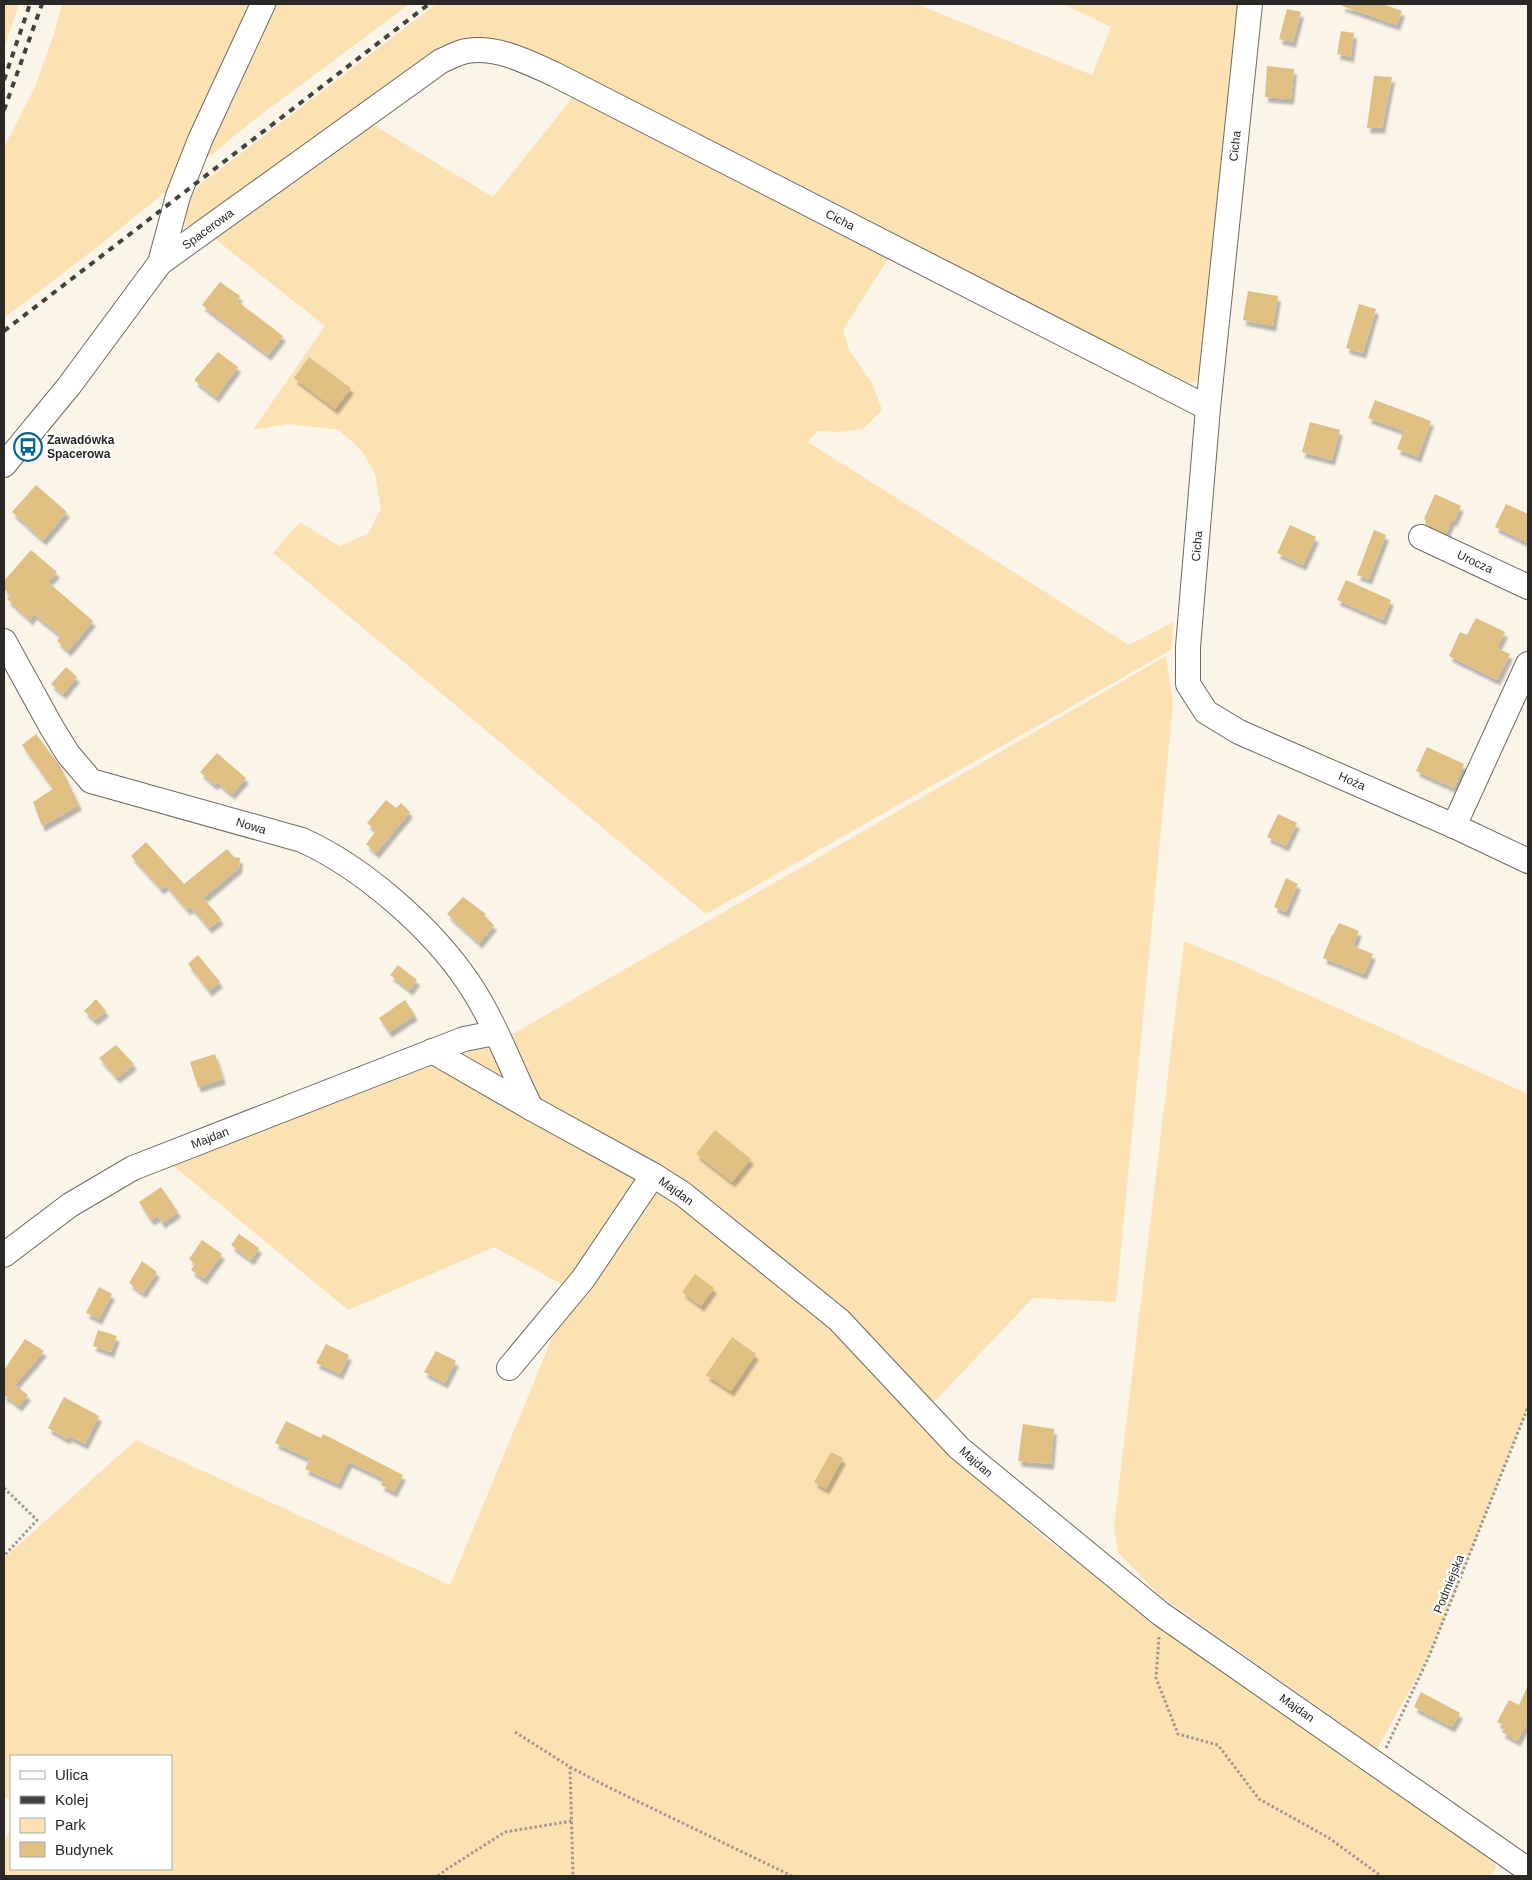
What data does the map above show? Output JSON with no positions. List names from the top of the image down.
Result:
{
  "streets": {
    "street": [
      "Cicha",
      "Spacerowa",
      "Urocza",
      "Hoża",
      "Nowa",
      "Majdan"
    ],
    "path": ["Podmiejska"]
  },
  "crossings": [
    ["Cicha", "Spacerowa"],
    ["Cicha", "Hoża"],
    ["Nowa", "Majdan"],
    ["Majdan", "Podmiejska"]
  ],
  "places": {
    "bus stop": ["Zawadówka Spacerowa"]
  },
  "legend": [
    "Ulica",
    "Kolej",
    "Park",
    "Budynek"
  ]
}
